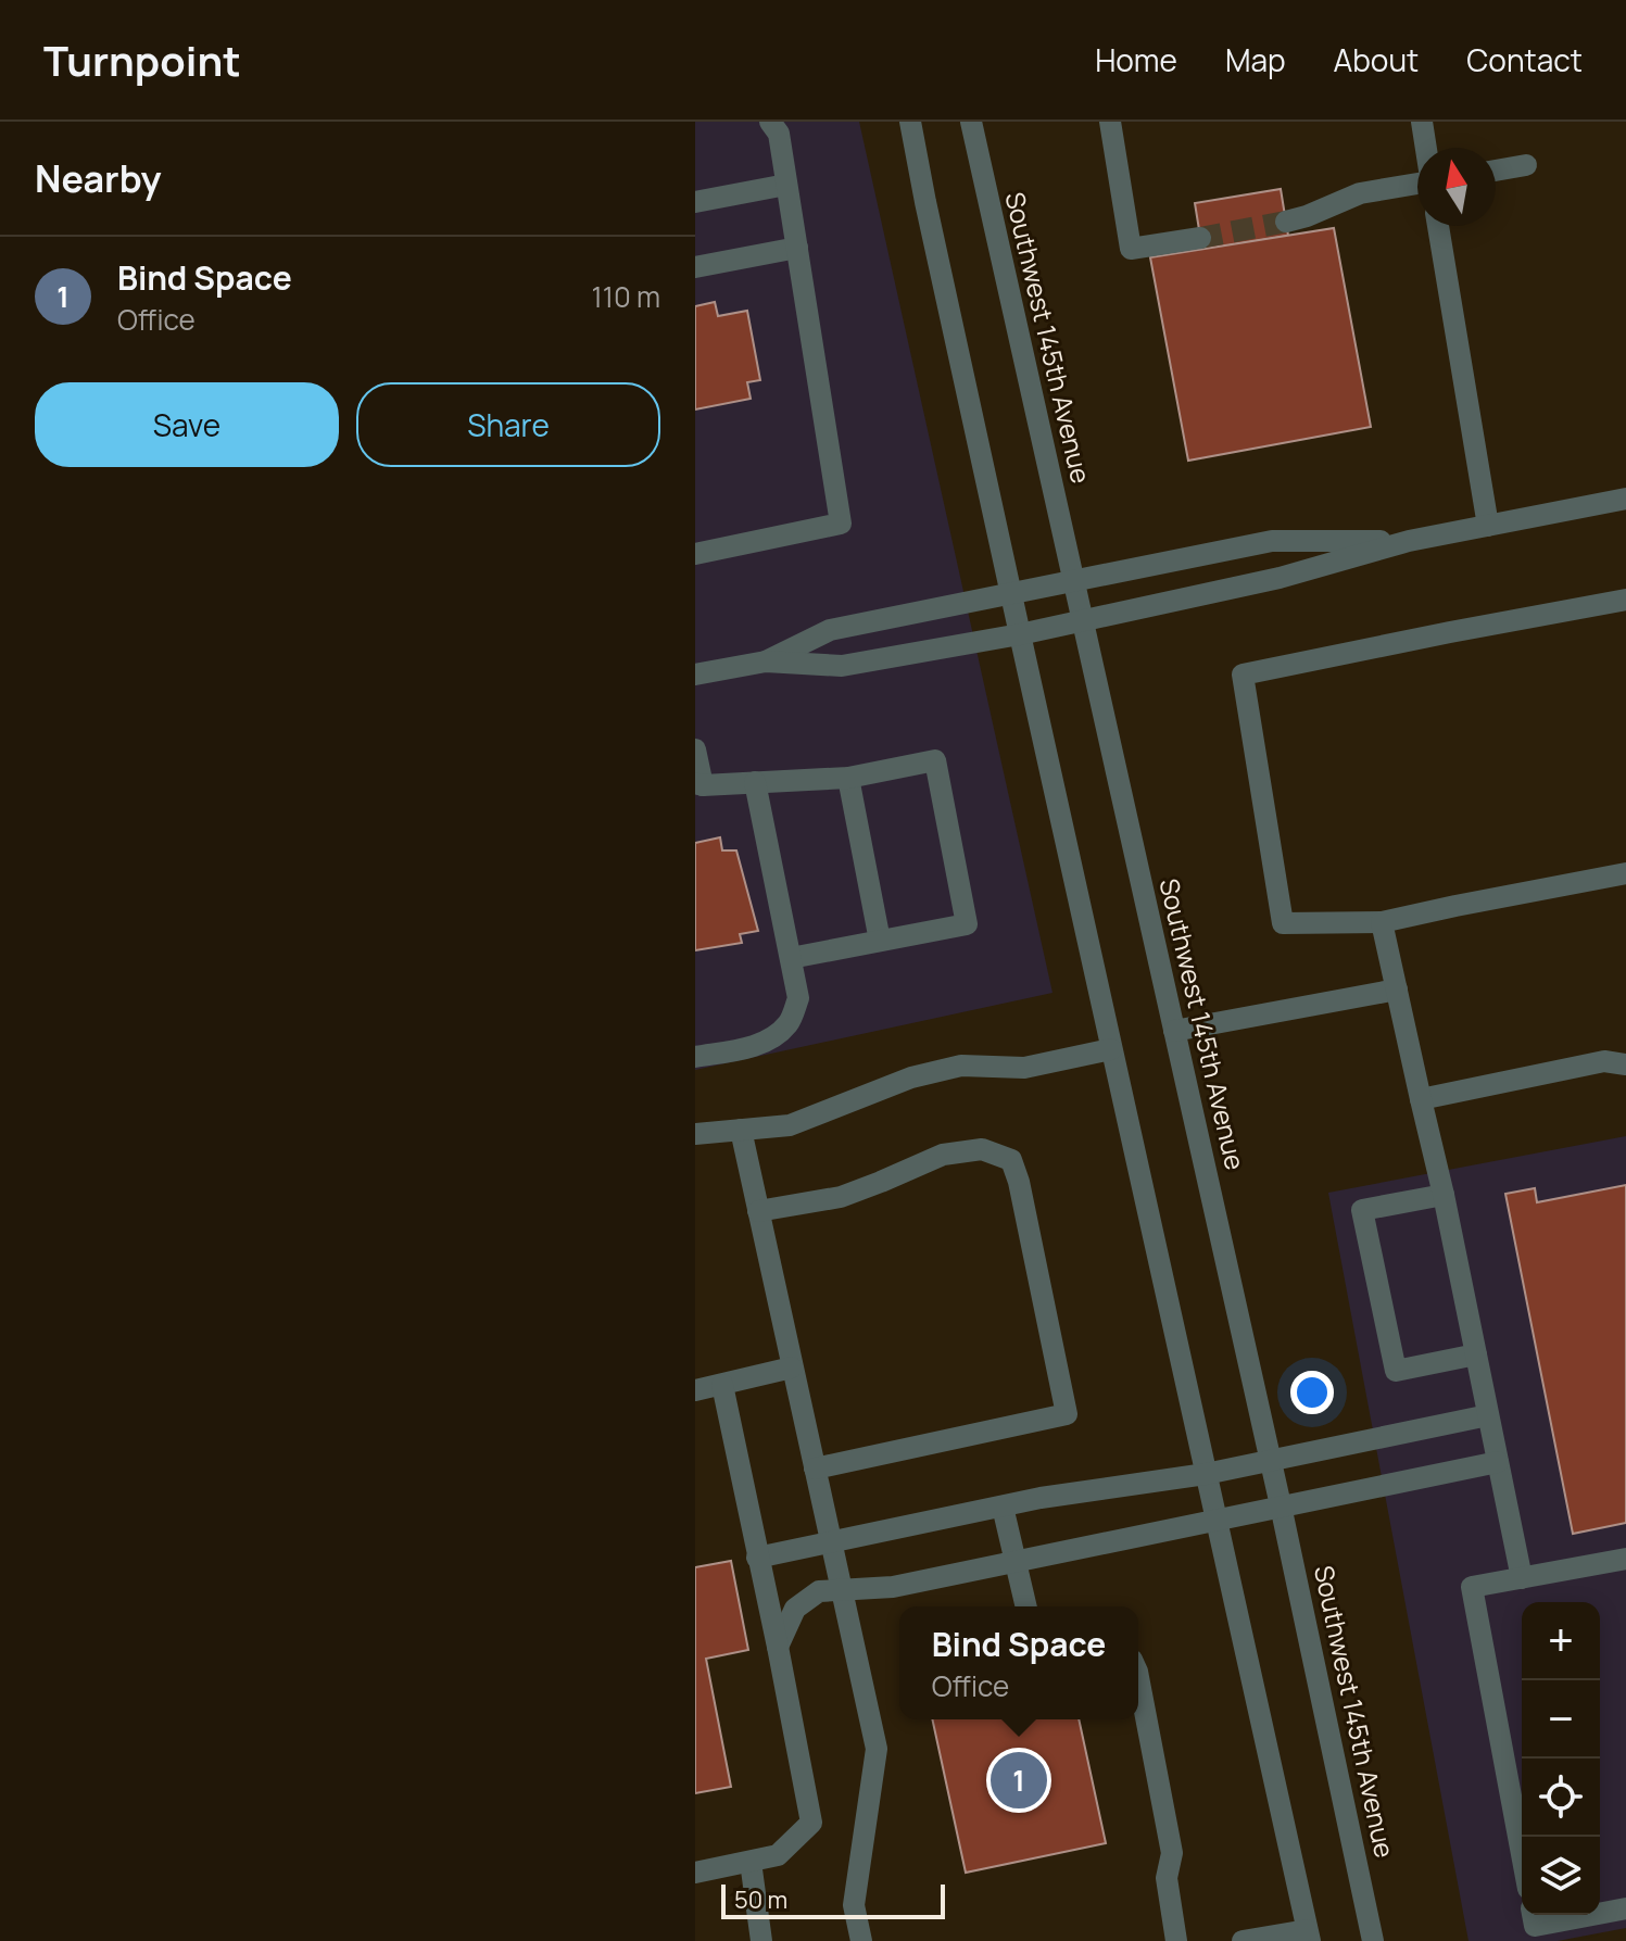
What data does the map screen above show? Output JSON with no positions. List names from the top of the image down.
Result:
{
  "streets": {
    "street": ["Southwest 145th Avenue"]
  },
  "scale_bar": "50 m",
  "north": "top",
  "page": {
    "header": "Turnpoint",
    "nav": [
      "Home",
      "Map",
      "About",
      "Contact"
    ],
    "heading": "Nearby",
    "list": [
      {
        "mark": "1",
        "name": "Bind Space",
        "note": "Office",
        "value": "110 m"
      }
    ],
    "buttons": ["Save", "Share"],
    "map_buttons": ["+", "−"],
    "popup": ["Bind Space", "Office"],
    "pins": "1",
    "scale": "50 m"
  }
}
